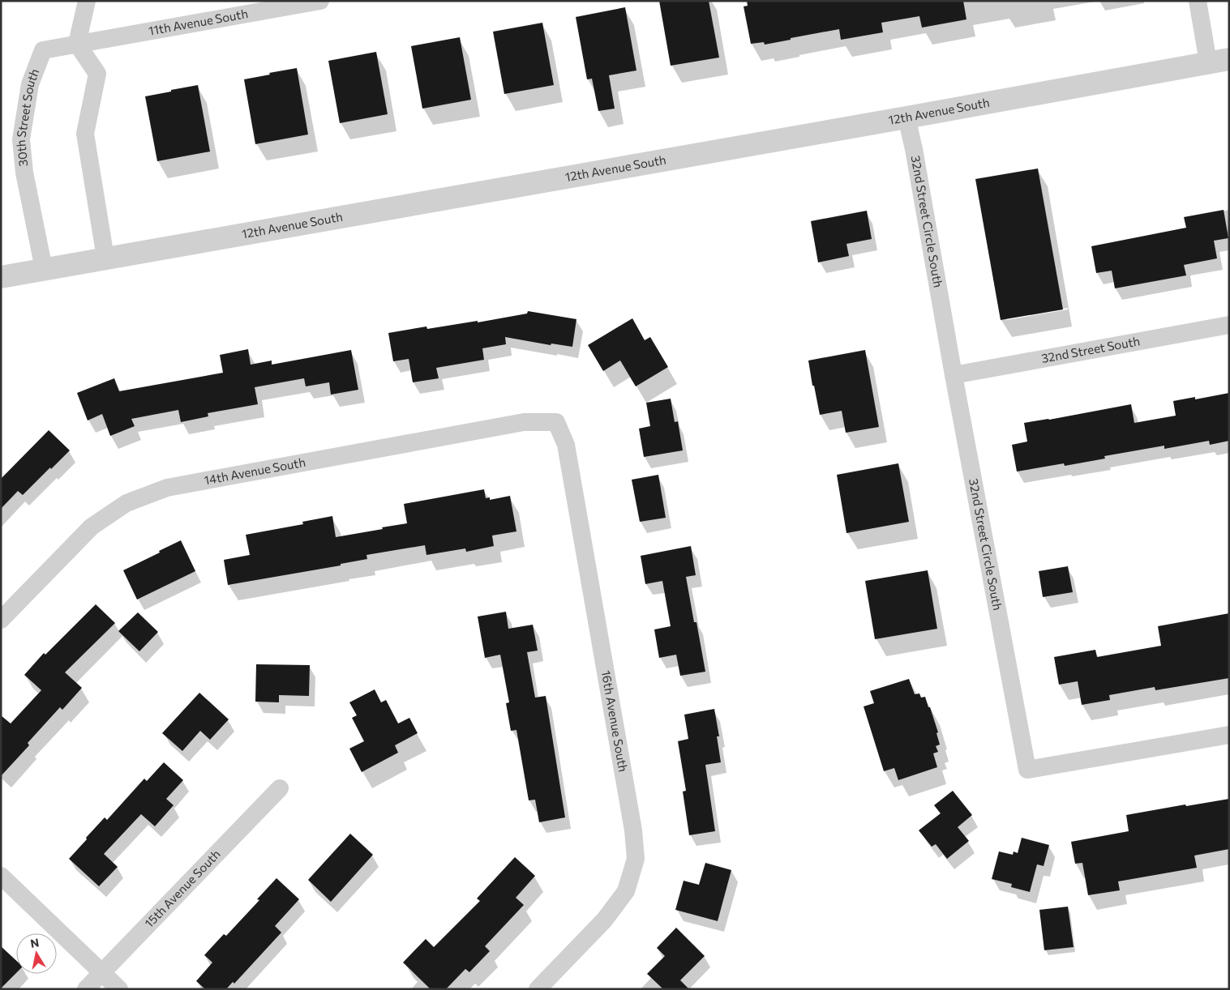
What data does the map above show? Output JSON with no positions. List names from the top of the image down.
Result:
{
  "streets": {
    "street": [
      "11th Avenue South",
      "12th Avenue South",
      "30th Street South",
      "32nd Street Circle South",
      "32nd Street South",
      "14th Avenue South",
      "16th Avenue South",
      "15th Avenue South"
    ]
  },
  "crossings": [
    ["11th Avenue South", "30th Street South"],
    ["12th Avenue South", "30th Street South"],
    ["12th Avenue South", "32nd Street Circle South"],
    ["32nd Street Circle South", "32nd Street South"],
    ["14th Avenue South", "16th Avenue South"]
  ],
  "north": "top"
}
